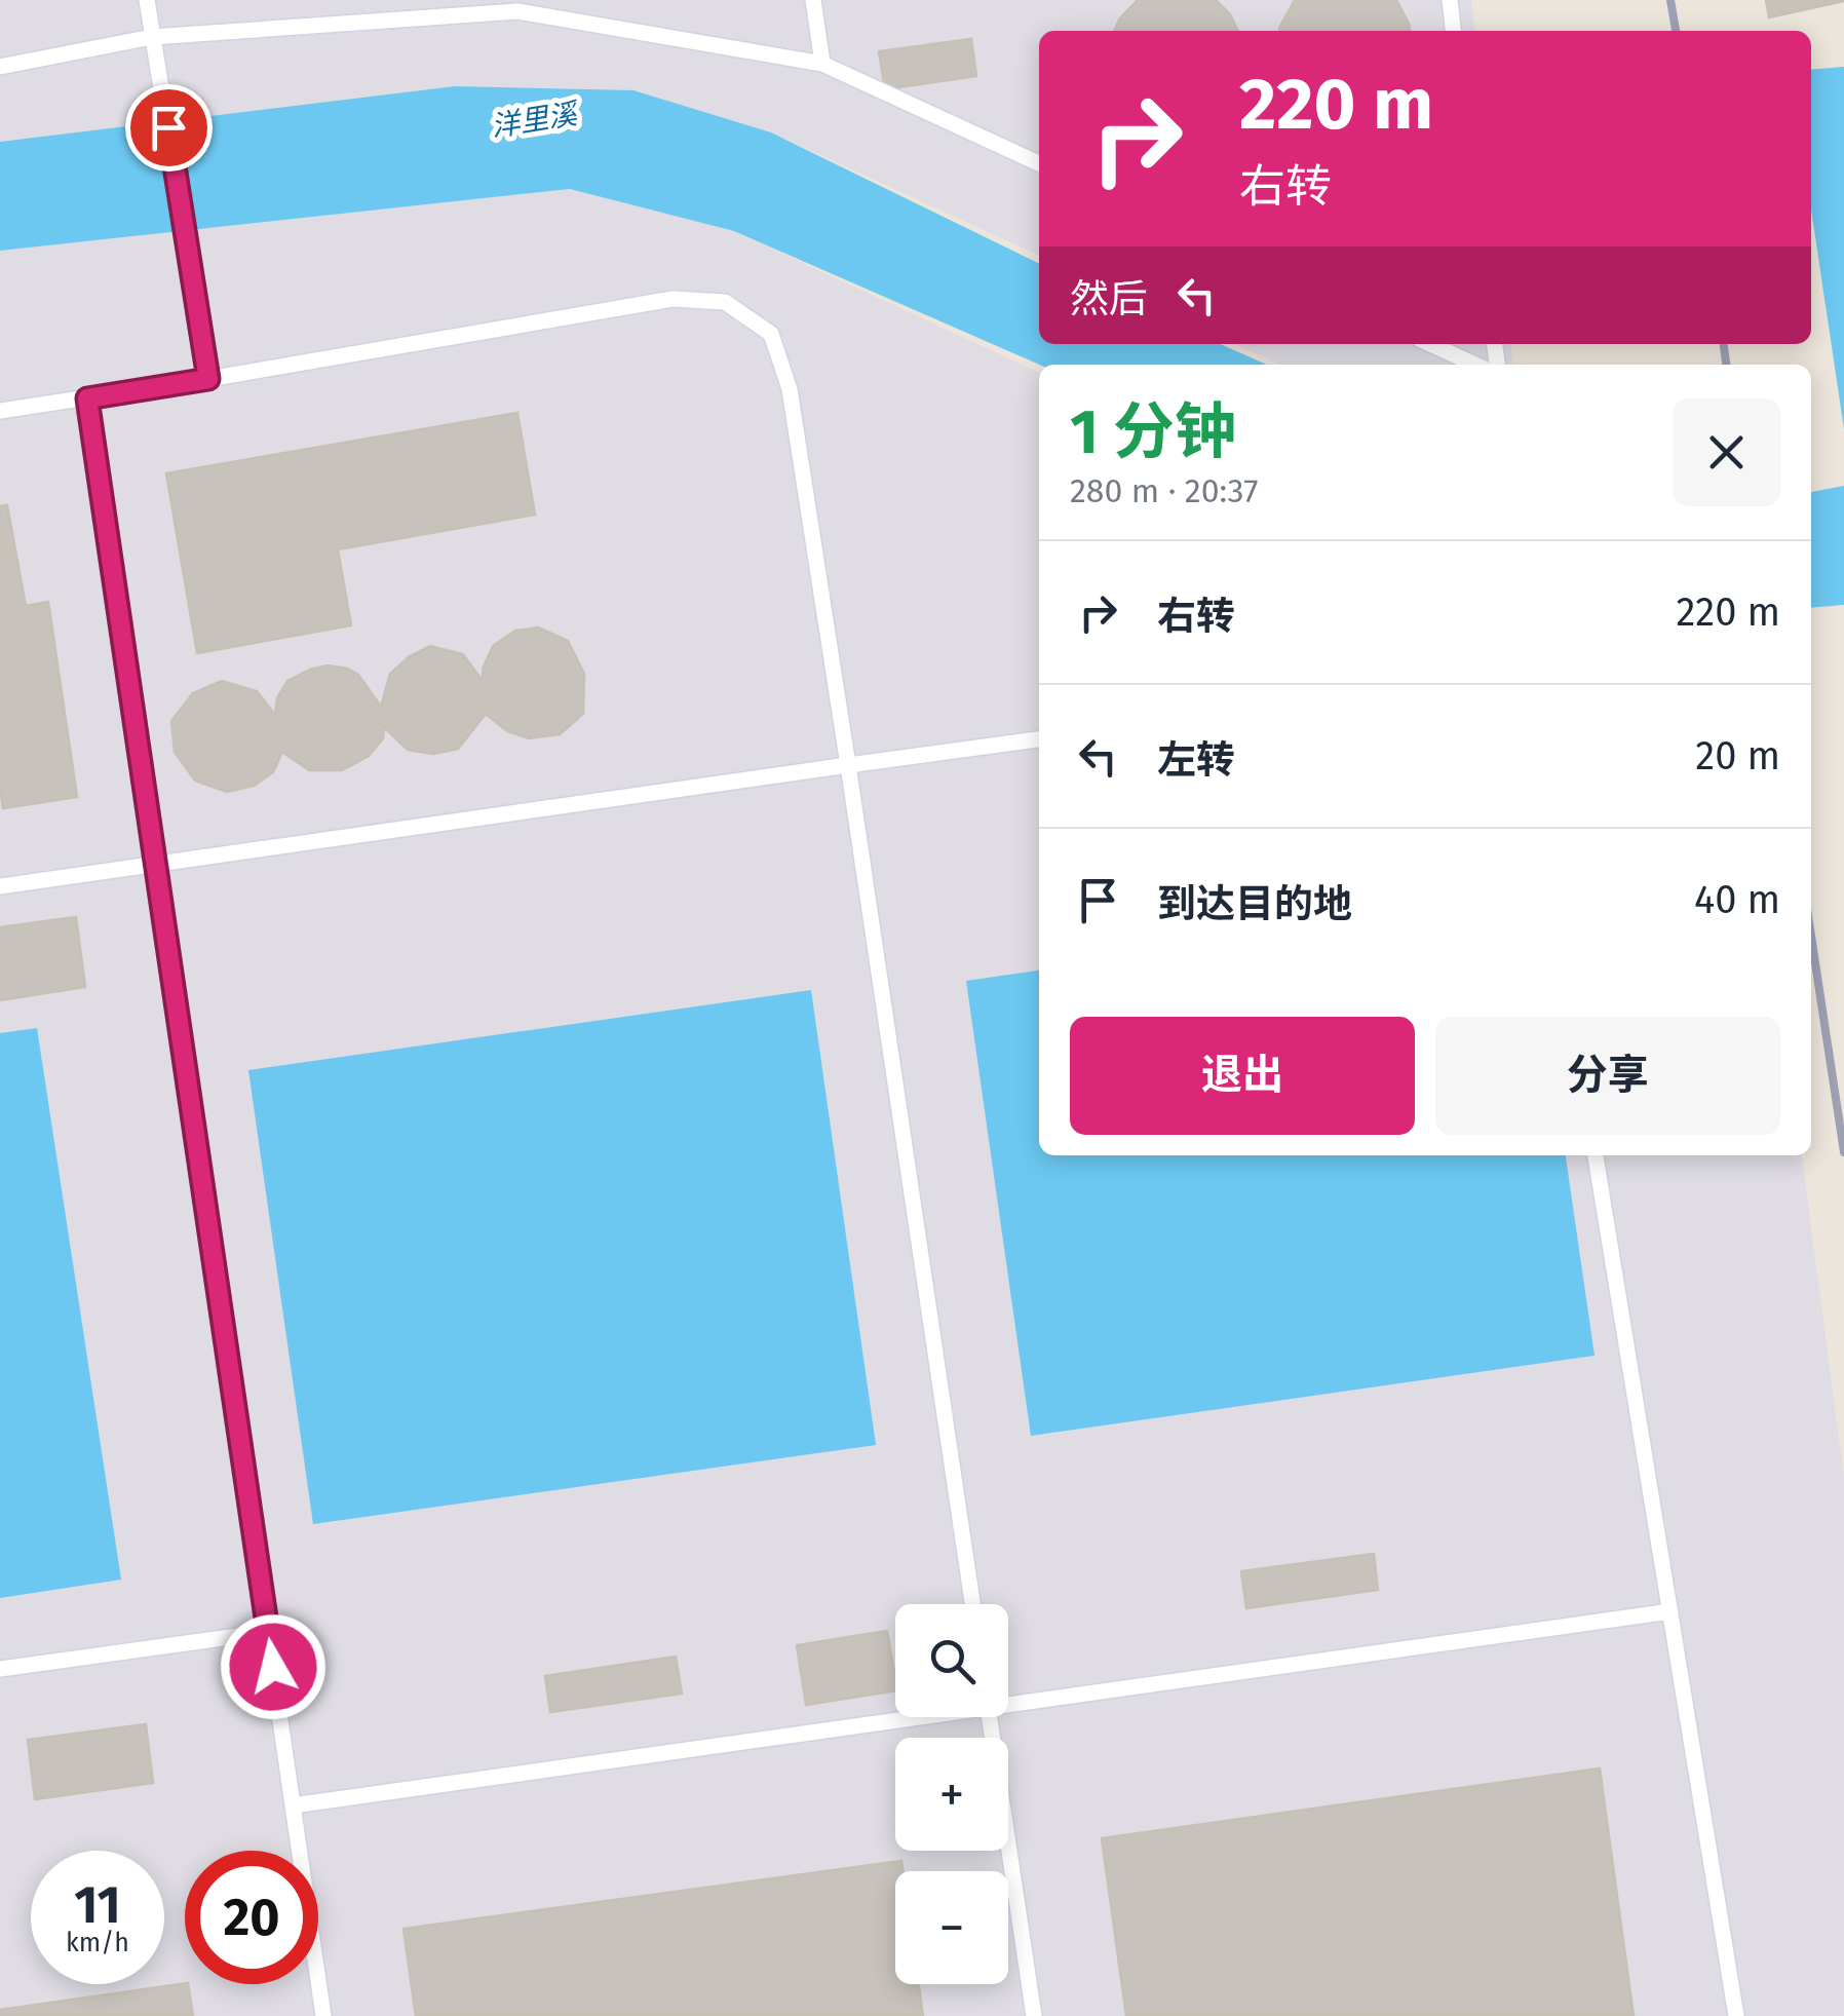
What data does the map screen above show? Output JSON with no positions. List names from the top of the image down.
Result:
{
  "water": ["洋里溪"],
  "page": {
    "turn": ["220 m", "右转"],
    "then": "然后",
    "heading": ["1 分钟", "280 m · 20:37"],
    "list": [
      {
        "name": "右转",
        "value": "220 m"
      },
      {
        "name": "左转",
        "value": "20 m"
      },
      {
        "name": "到达目的地",
        "value": "40 m"
      }
    ],
    "buttons": ["退出", "分享"],
    "map_buttons": ["+", "−"],
    "speed": "11 km/h",
    "limit": "20"
  }
}
